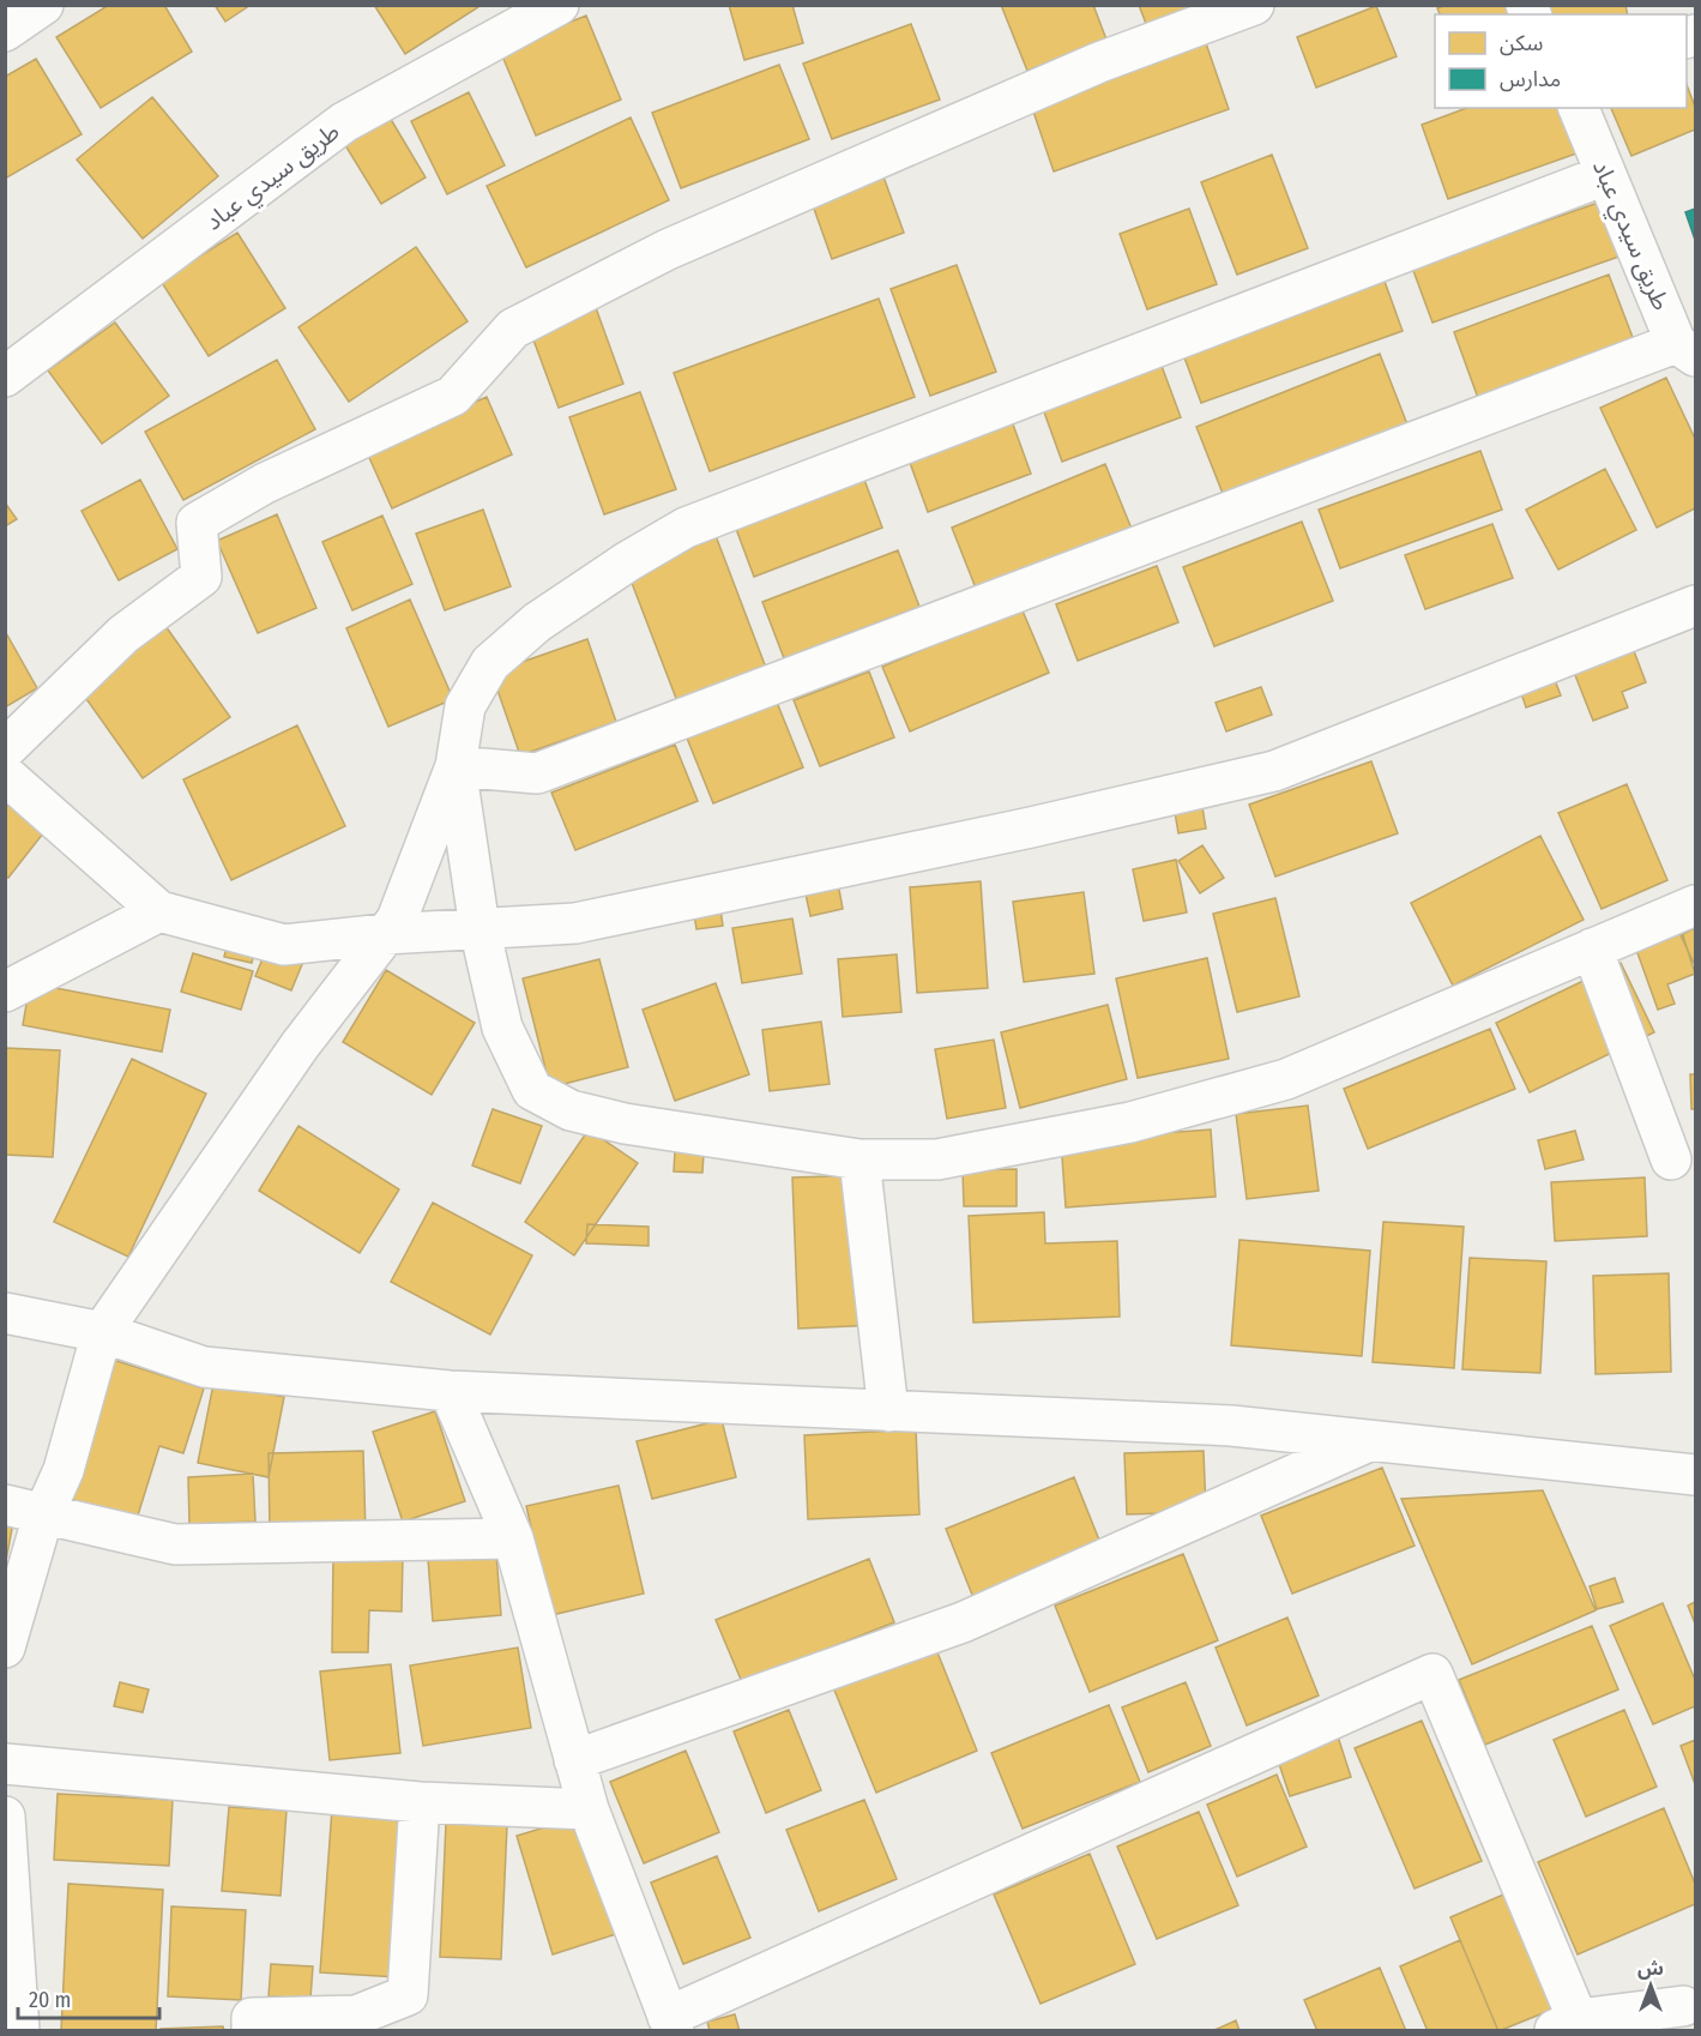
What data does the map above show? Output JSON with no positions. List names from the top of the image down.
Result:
{
  "streets": {
    "street": ["طريق سيدي عباد"]
  },
  "legend": ["سكن", "مدارس"],
  "scale_bar": "20 m",
  "north": "top"
}
